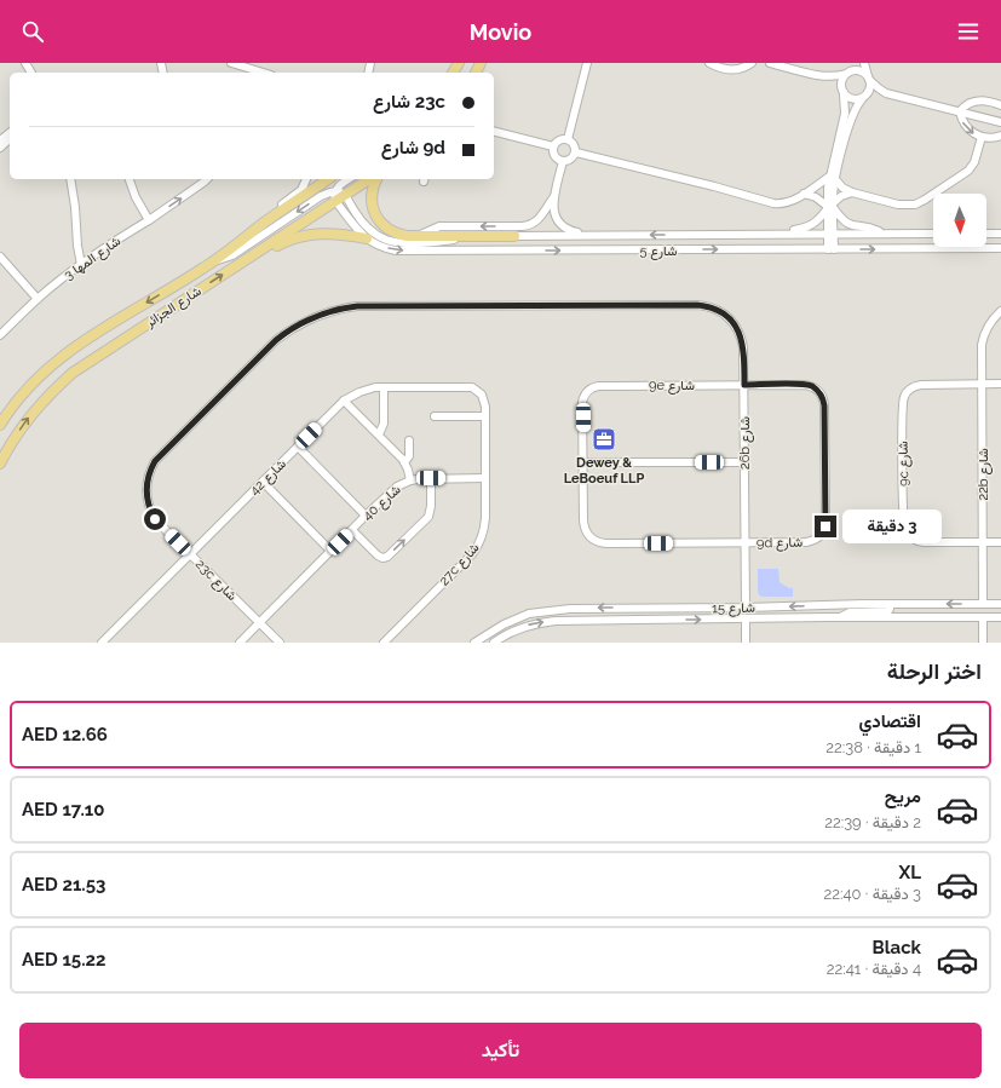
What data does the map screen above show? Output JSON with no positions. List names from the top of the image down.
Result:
{
  "streets": {
    "main road": ["شارع الجزائر"],
    "street": [
      "شارع 5",
      "شارع المها 3",
      "9e شارع",
      "26b شارع",
      "9c شارع",
      "22b شارع",
      "شارع 42",
      "شارع 40",
      "9d شارع",
      "27c شارع",
      "23c شارع",
      "شارع 15"
    ]
  },
  "crossings": [
    ["شارع 5", "شارع الجزائر"],
    ["9e شارع", "26b شارع"],
    ["9e شارع", "9d شارع"],
    ["26b شارع", "9d شارع"],
    ["26b شارع", "23c شارع"],
    ["26b شارع", "شارع 15"],
    ["9c شارع", "22b شارع"],
    ["22b شارع", "شارع 15"],
    ["شارع 42", "27c شارع"],
    ["شارع 42", "23c شارع"],
    ["شارع 40", "27c شارع"],
    ["شارع 40", "23c شارع"]
  ],
  "places": {
    "office": ["Dewey & LeBoeuf LLP"]
  },
  "north": "bottom",
  "page": {
    "header": "Movio",
    "banner": ["23c شارع", "9d شارع"],
    "bubble": "3 دقيقة",
    "heading": "اختر الرحلة",
    "list": [
      {
        "name": "اقتصادي",
        "note": "1 دقيقة · 22:38",
        "value": "AED 12.66"
      },
      {
        "name": "مريح",
        "note": "2 دقيقة · 22:39",
        "value": "AED 17.10"
      },
      {
        "name": "XL",
        "note": "3 دقيقة · 22:40",
        "value": "AED 21.53"
      },
      {
        "name": "Black",
        "note": "4 دقيقة · 22:41",
        "value": "AED 15.22"
      }
    ],
    "buttons": "تأكيد"
  }
}
